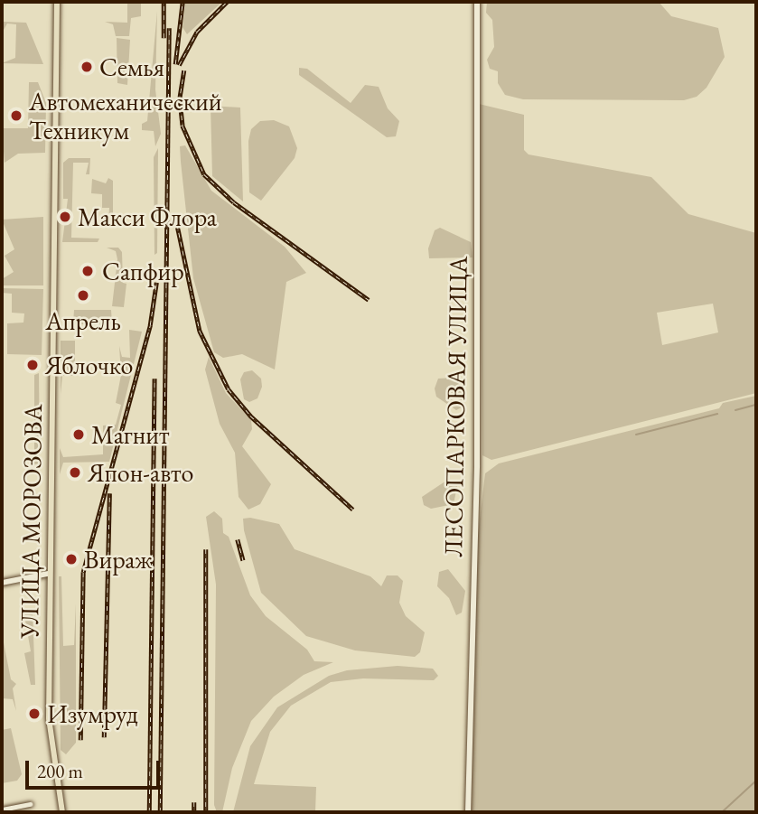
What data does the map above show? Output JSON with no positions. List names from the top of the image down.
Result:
{
  "streets": {
    "main road": ["УЛИЦА МОРОЗОВА"],
    "street": ["ЛЕСОПАРКОВАЯ УЛИЦА"]
  },
  "places": [
    "Семья",
    "Автомеханический Техникум",
    "Макси Флора",
    "Сапфир",
    "Апрель",
    "Яблочко",
    "Магнит",
    "Япон-авто",
    "Вираж",
    "Изумруд"
  ],
  "scale_bar": "200 m"
}
